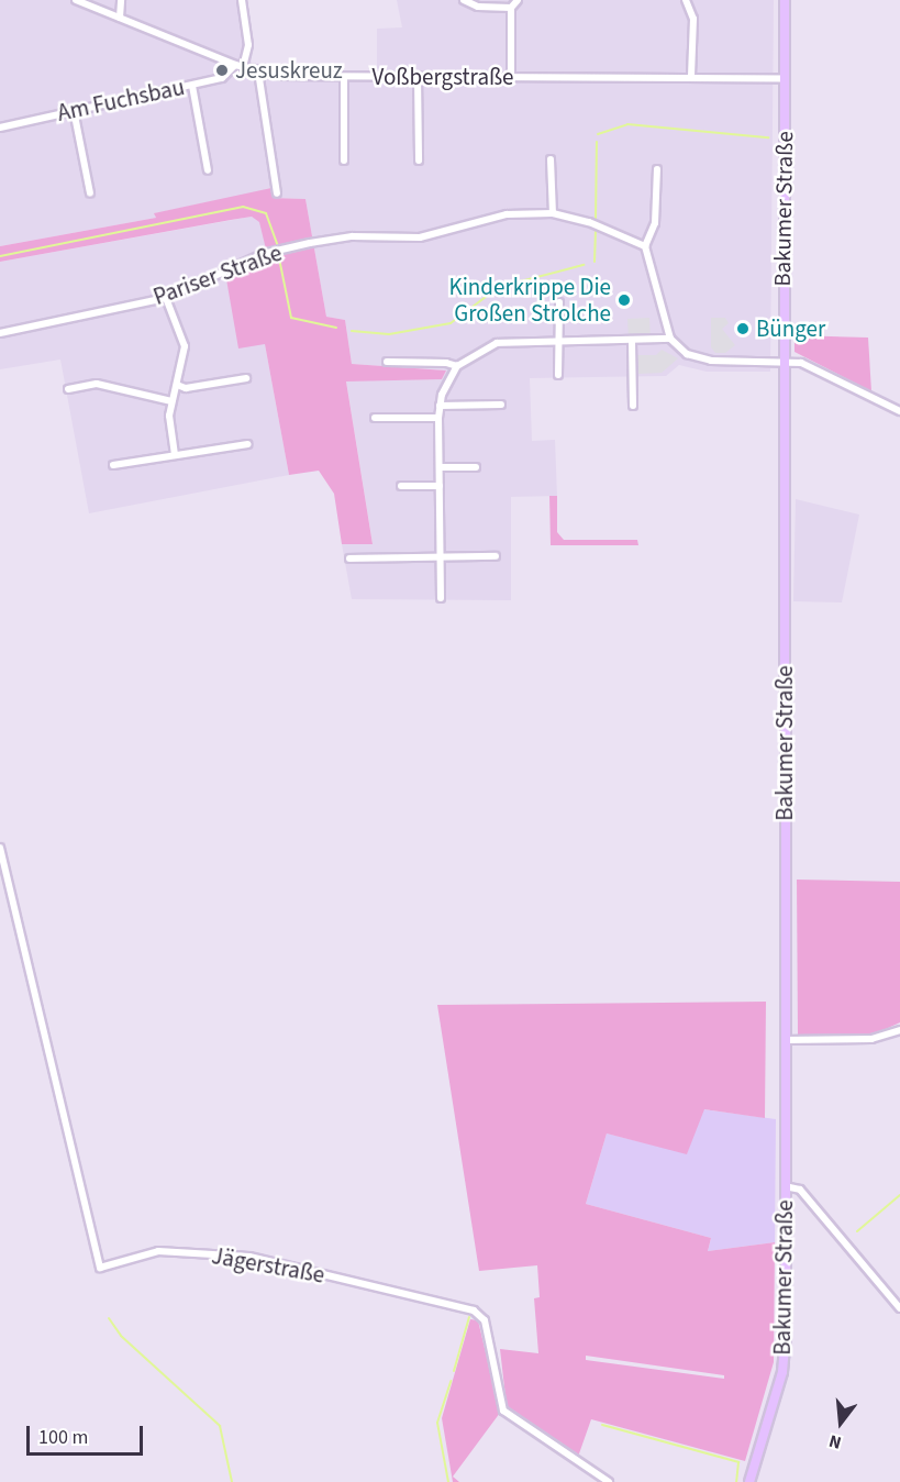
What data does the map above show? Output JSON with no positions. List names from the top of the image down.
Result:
{
  "streets": {
    "main road": ["Bakumer Straße"],
    "street": [
      "Voßbergstraße",
      "Am Fuchsbau",
      "Pariser Straße",
      "Jägerstraße"
    ]
  },
  "crossings": [
    ["Voßbergstraße", "Am Fuchsbau"],
    ["Voßbergstraße", "Bakumer Straße"]
  ],
  "places": ["Jesuskreuz", "Kinderkrippe Die Großen Strolche", "Bünger"],
  "scale_bar": "100 m",
  "north": "bottom"
}
